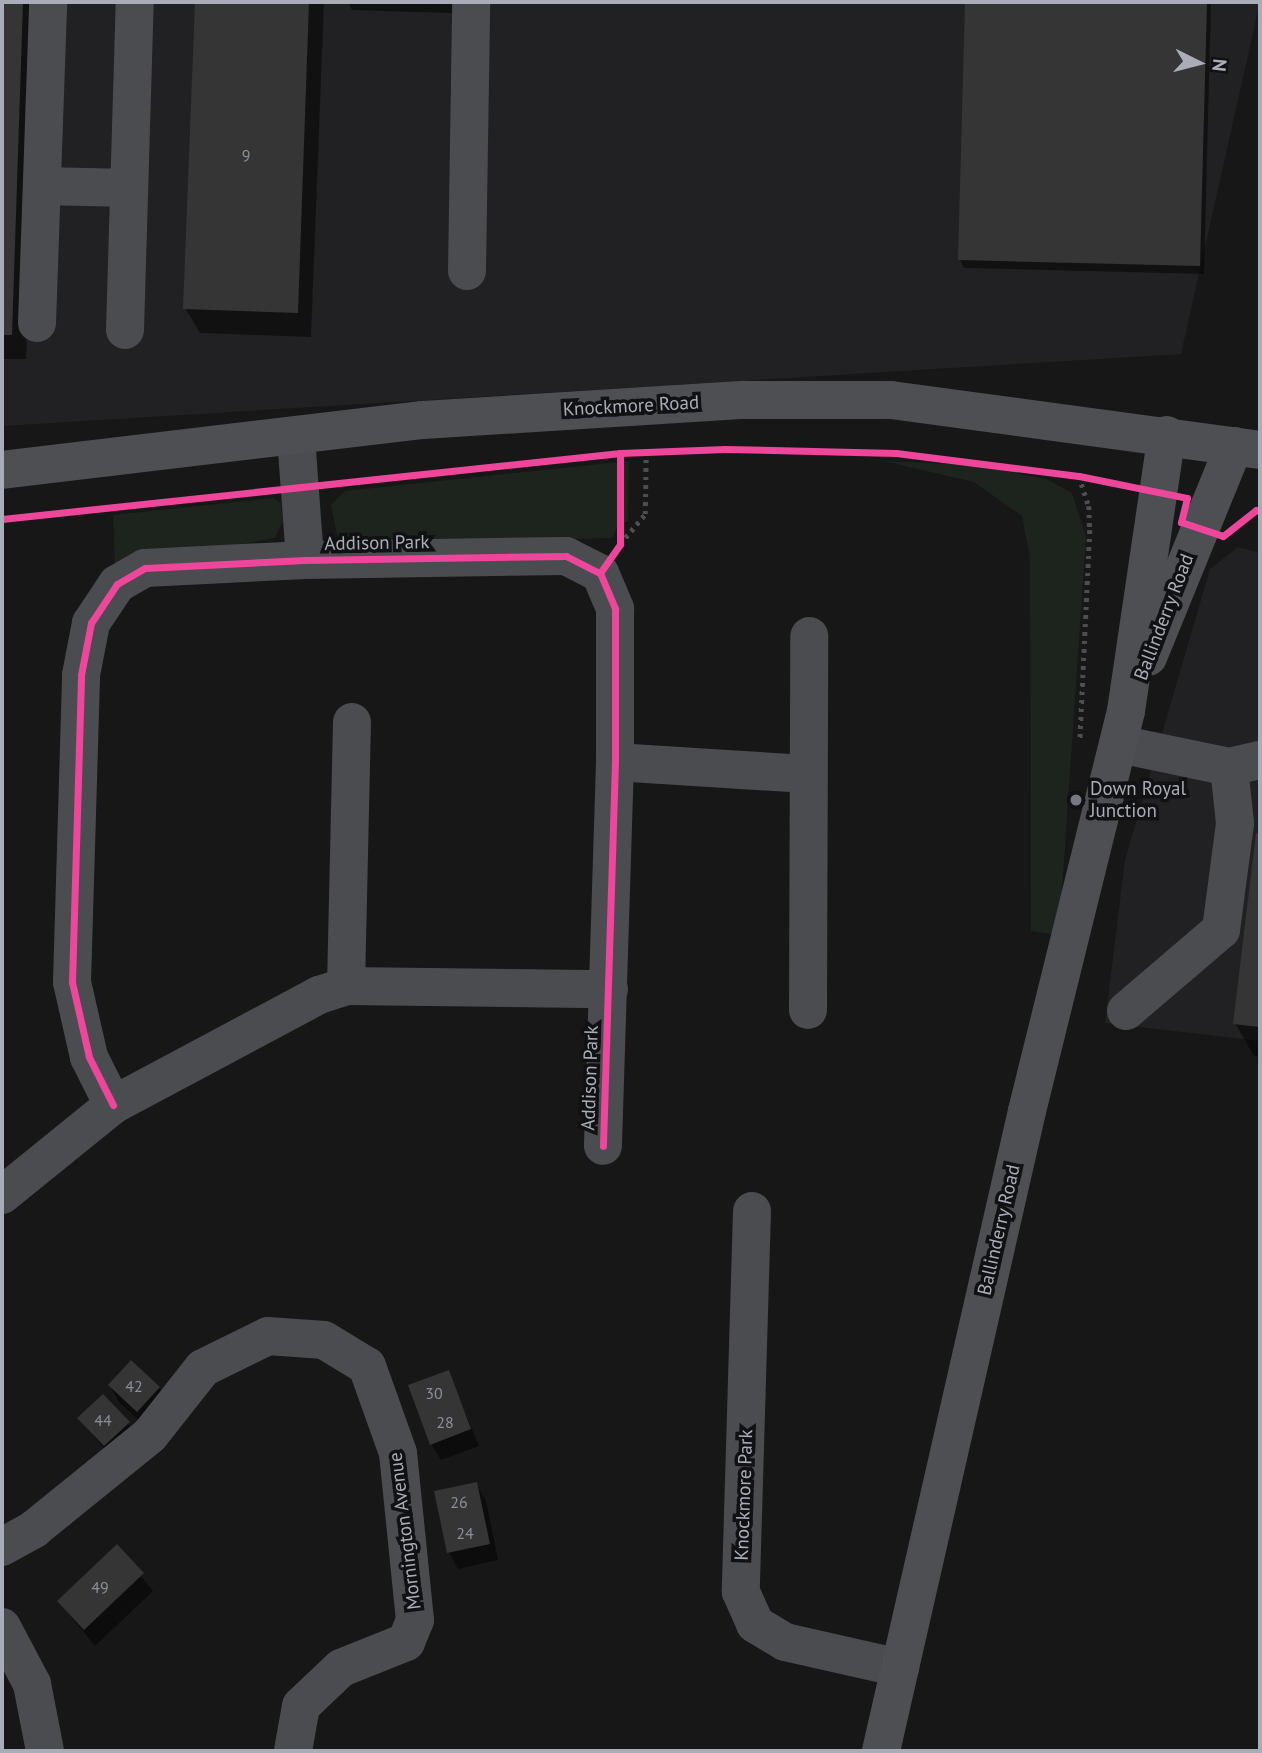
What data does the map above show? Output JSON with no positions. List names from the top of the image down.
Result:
{
  "streets": {
    "main road": ["Knockmore Road", "Ballinderry Road"],
    "street": ["Addison Park", "Knockmore Park", "Mornington Avenue"]
  },
  "crossings": [
    ["Knockmore Road", "Addison Park"],
    ["Knockmore Road", "Ballinderry Road"],
    ["Ballinderry Road", "Knockmore Park"]
  ],
  "places": ["Down Royal Junction"],
  "house_numbers": [
    "9",
    "42",
    "30",
    "44",
    "28",
    "26",
    "24",
    "49"
  ],
  "north": "right"
}
